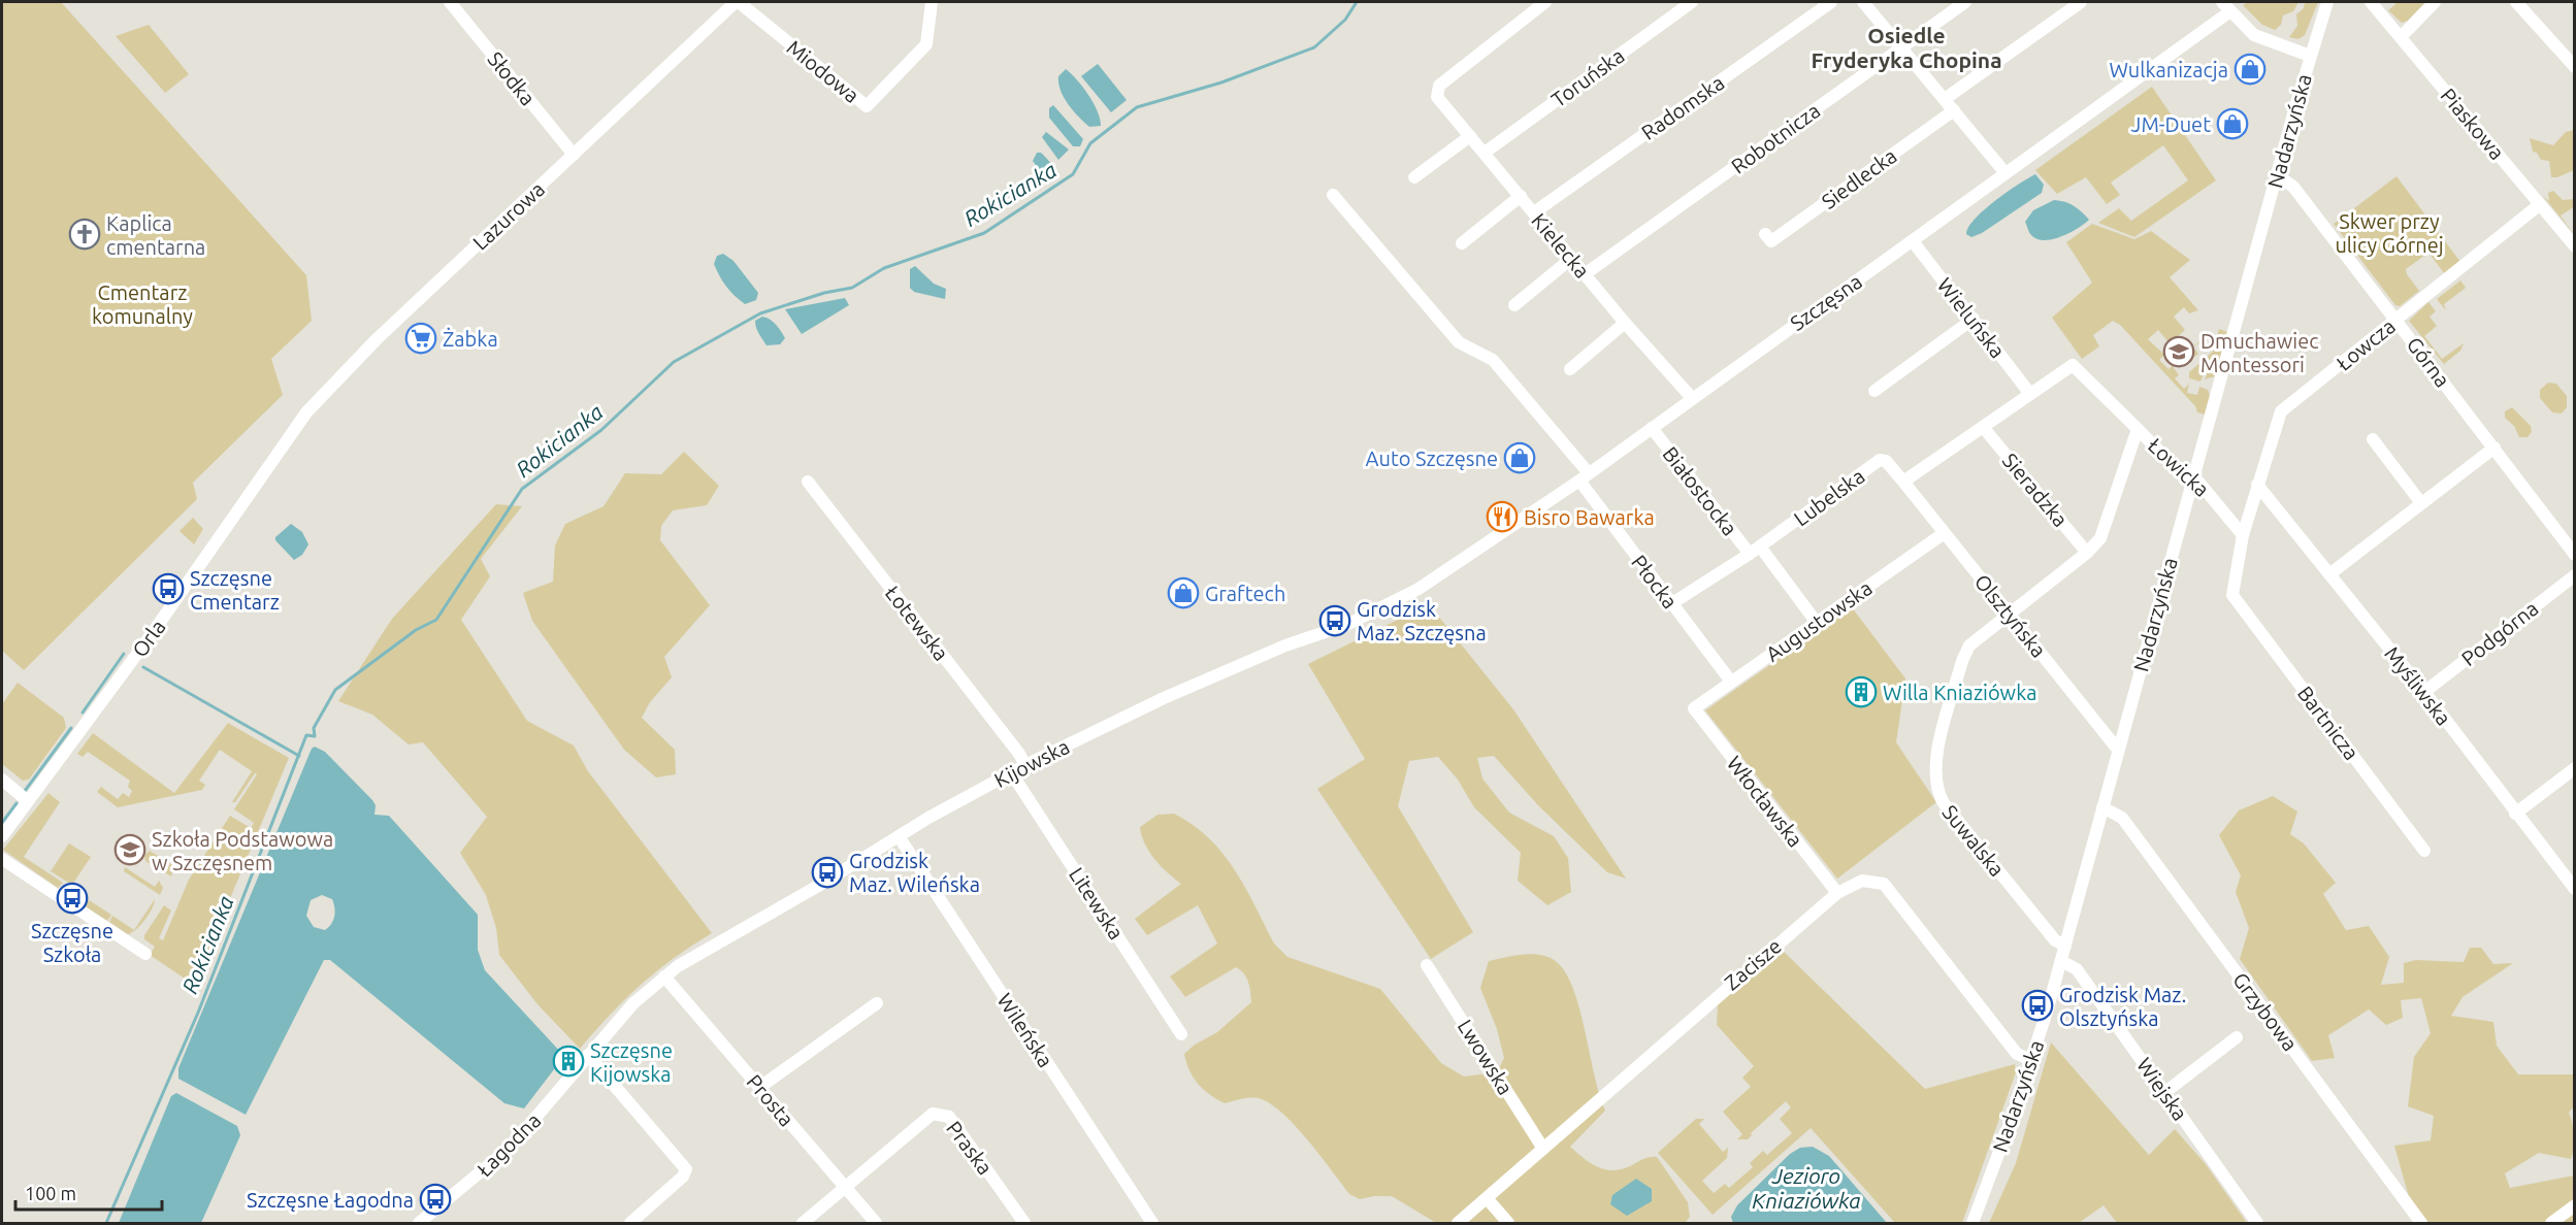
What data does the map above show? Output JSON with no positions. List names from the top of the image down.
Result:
{
  "streets": {
    "street": [
      "Miodowa",
      "Toruńska",
      "Słodka",
      "Radomska",
      "Piaskowa",
      "Nadarzyńska",
      "Robotnicza",
      "Siedlecka",
      "Lazurowa",
      "Kielecka",
      "Szczęsna",
      "Wieluńska",
      "Łowcza",
      "Górna",
      "Łowicka",
      "Sieradzka",
      "Białostocka",
      "Lubelska",
      "Płocka",
      "Olsztyńska",
      "Augustowska",
      "Łotewska",
      "Podgórna",
      "Orla",
      "Myśliwska",
      "Bartnicza",
      "Kijowska",
      "Włocławska",
      "Suwalska",
      "Litewska",
      "Zacisze",
      "Grzybowa",
      "Wileńska",
      "Lwowska",
      "Wiejska",
      "Prosta",
      "Łagodna",
      "Praska"
    ]
  },
  "crossings": [
    ["Miodowa", "Lazurowa"],
    ["Toruńska", "Kielecka"],
    ["Słodka", "Lazurowa"],
    ["Radomska", "Kielecka"],
    ["Piaskowa", "Łowcza"],
    ["Nadarzyńska", "Górna"],
    ["Nadarzyńska", "Łowicka"],
    ["Nadarzyńska", "Olsztyńska"],
    ["Nadarzyńska", "Suwalska"],
    ["Nadarzyńska", "Zacisze"],
    ["Nadarzyńska", "Grzybowa"],
    ["Nadarzyńska", "Wiejska"],
    ["Robotnicza", "Kielecka"],
    ["Lazurowa", "Orla"],
    ["Kielecka", "Szczęsna"],
    ["Szczęsna", "Wieluńska"],
    ["Szczęsna", "Białostocka"],
    ["Szczęsna", "Płocka"],
    ["Szczęsna", "Kijowska"],
    ["Wieluńska", "Łowicka"],
    ["Łowcza", "Górna"],
    ["Łowcza", "Łowicka"],
    ["Łowcza", "Myśliwska"],
    ["Łowcza", "Bartnicza"],
    ["Łowicka", "Sieradzka"],
    ["Łowicka", "Suwalska"],
    ["Sieradzka", "Suwalska"],
    ["Białostocka", "Lubelska"],
    ["Białostocka", "Augustowska"],
    ["Lubelska", "Płocka"],
    ["Lubelska", "Olsztyńska"],
    ["Płocka", "Augustowska"],
    ["Olsztyńska", "Augustowska"],
    ["Olsztyńska", "Suwalska"],
    ["Augustowska", "Włocławska"],
    ["Łotewska", "Kijowska"],
    ["Podgórna", "Myśliwska"],
    ["Kijowska", "Litewska"],
    ["Kijowska", "Wileńska"],
    ["Kijowska", "Prosta"],
    ["Kijowska", "Łagodna"],
    ["Włocławska", "Zacisze"],
    ["Zacisze", "Lwowska"],
    ["Prosta", "Łagodna"],
    ["Prosta", "Praska"]
  ],
  "districts": ["Osiedle Fryderyka Chopina"],
  "water": ["Rokicianka", "Jezioro Kniaziówka"],
  "parks": ["Skwer przy ulicy Górnej", "Cmentarz komunalny"],
  "places": {
    "shop": [
      "Wulkanizacja",
      "JM-Duet",
      "Auto Szczęsne",
      "Graftech"
    ],
    "church": ["Kaplica cmentarna"],
    "supermarket": ["Żabka"],
    "school or university": ["Dmuchawiec Montessori", "Szkoła Podstawowa w Szczęsnem"],
    "restaurant": ["Bisro Bawarka"],
    "bus stop": [
      "Szczęsne Cmentarz",
      "Grodzisk Maz. Szczęsna",
      "Grodzisk Maz. Wileńska",
      "Szczęsne Szkoła",
      "Grodzisk Maz. Olsztyńska",
      "Szczęsne Łagodna"
    ],
    "building": ["Willa Kniaziówka", "Szczęsne Kijowska"]
  },
  "scale_bar": "100 m"
}
